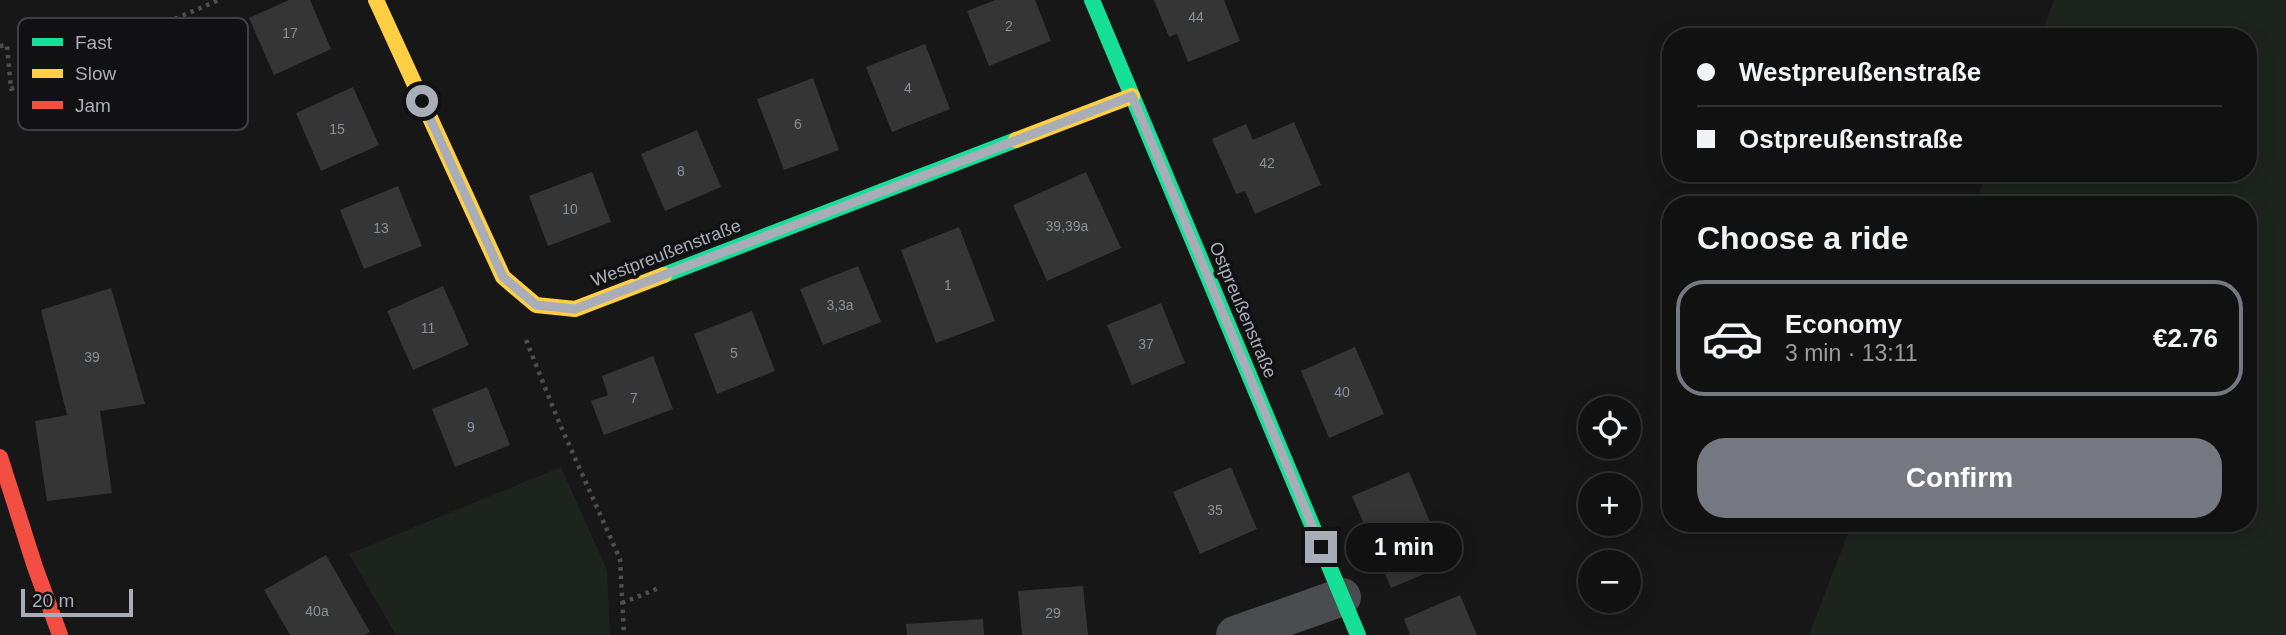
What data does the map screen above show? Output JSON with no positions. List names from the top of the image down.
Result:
{
  "streets": {
    "street": ["Westpreußenstraße", "Ostpreußenstraße"]
  },
  "crossings": [
    ["Westpreußenstraße", "Ostpreußenstraße"]
  ],
  "house_numbers": [
    "44",
    "2",
    "17",
    "4",
    "6",
    "15",
    "42",
    "8",
    "10",
    "39,39a",
    "13",
    "1",
    "3,3a",
    "11",
    "37",
    "5",
    "39",
    "40",
    "7",
    "9",
    "35",
    "40a",
    "29"
  ],
  "legend": ["Fast", "Slow", "Jam"],
  "scale_bar": "20 m",
  "page": {
    "banner": ["Westpreußenstraße", "Ostpreußenstraße"],
    "heading": "Choose a ride",
    "list": [
      {
        "name": "Economy",
        "note": "3 min · 13:11",
        "value": "€2.76"
      }
    ],
    "map_buttons": ["+", "−"],
    "buttons": "Confirm",
    "bubble": "1 min",
    "scale": "20 m"
  }
}
